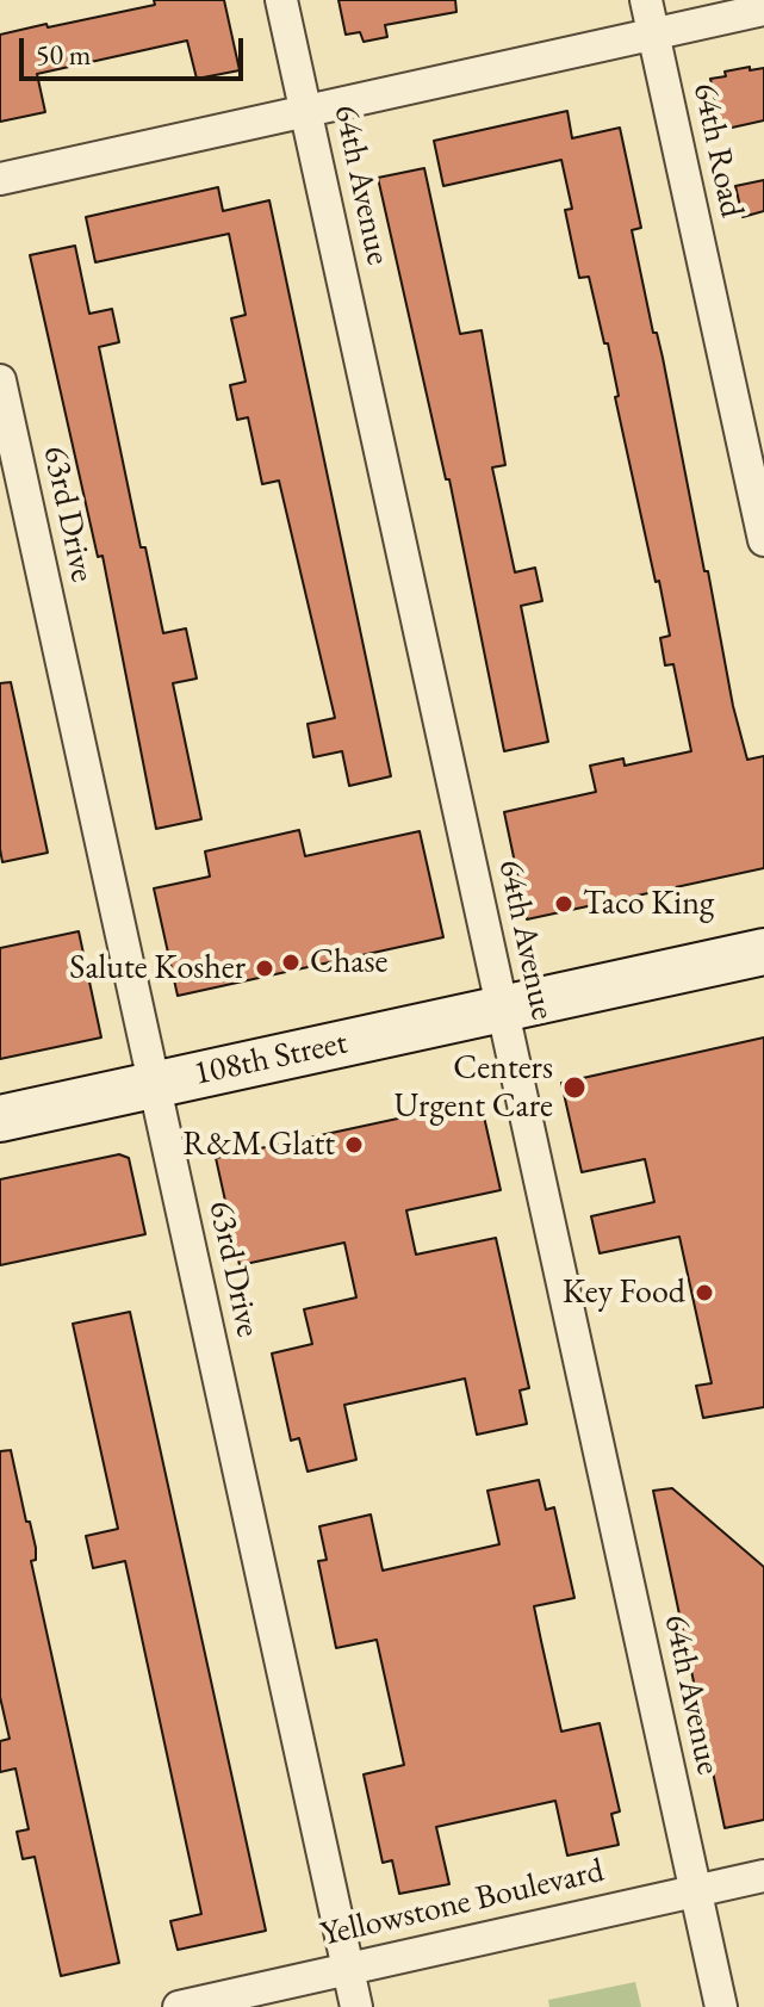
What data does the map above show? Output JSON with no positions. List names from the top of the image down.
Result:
{
  "streets": {
    "main road": ["108th Street"],
    "street": [
      "64th Road",
      "64th Avenue",
      "63rd Drive",
      "Yellowstone Boulevard"
    ]
  },
  "crossings": [
    ["64th Avenue", "108th Street"],
    ["64th Avenue", "Yellowstone Boulevard"],
    ["63rd Drive", "108th Street"],
    ["63rd Drive", "Yellowstone Boulevard"]
  ],
  "places": [
    "Taco King",
    "Chase",
    "Salute Kosher",
    "Centers Urgent Care",
    "R&M Glatt",
    "Key Food"
  ],
  "scale_bar": "50 m"
}
